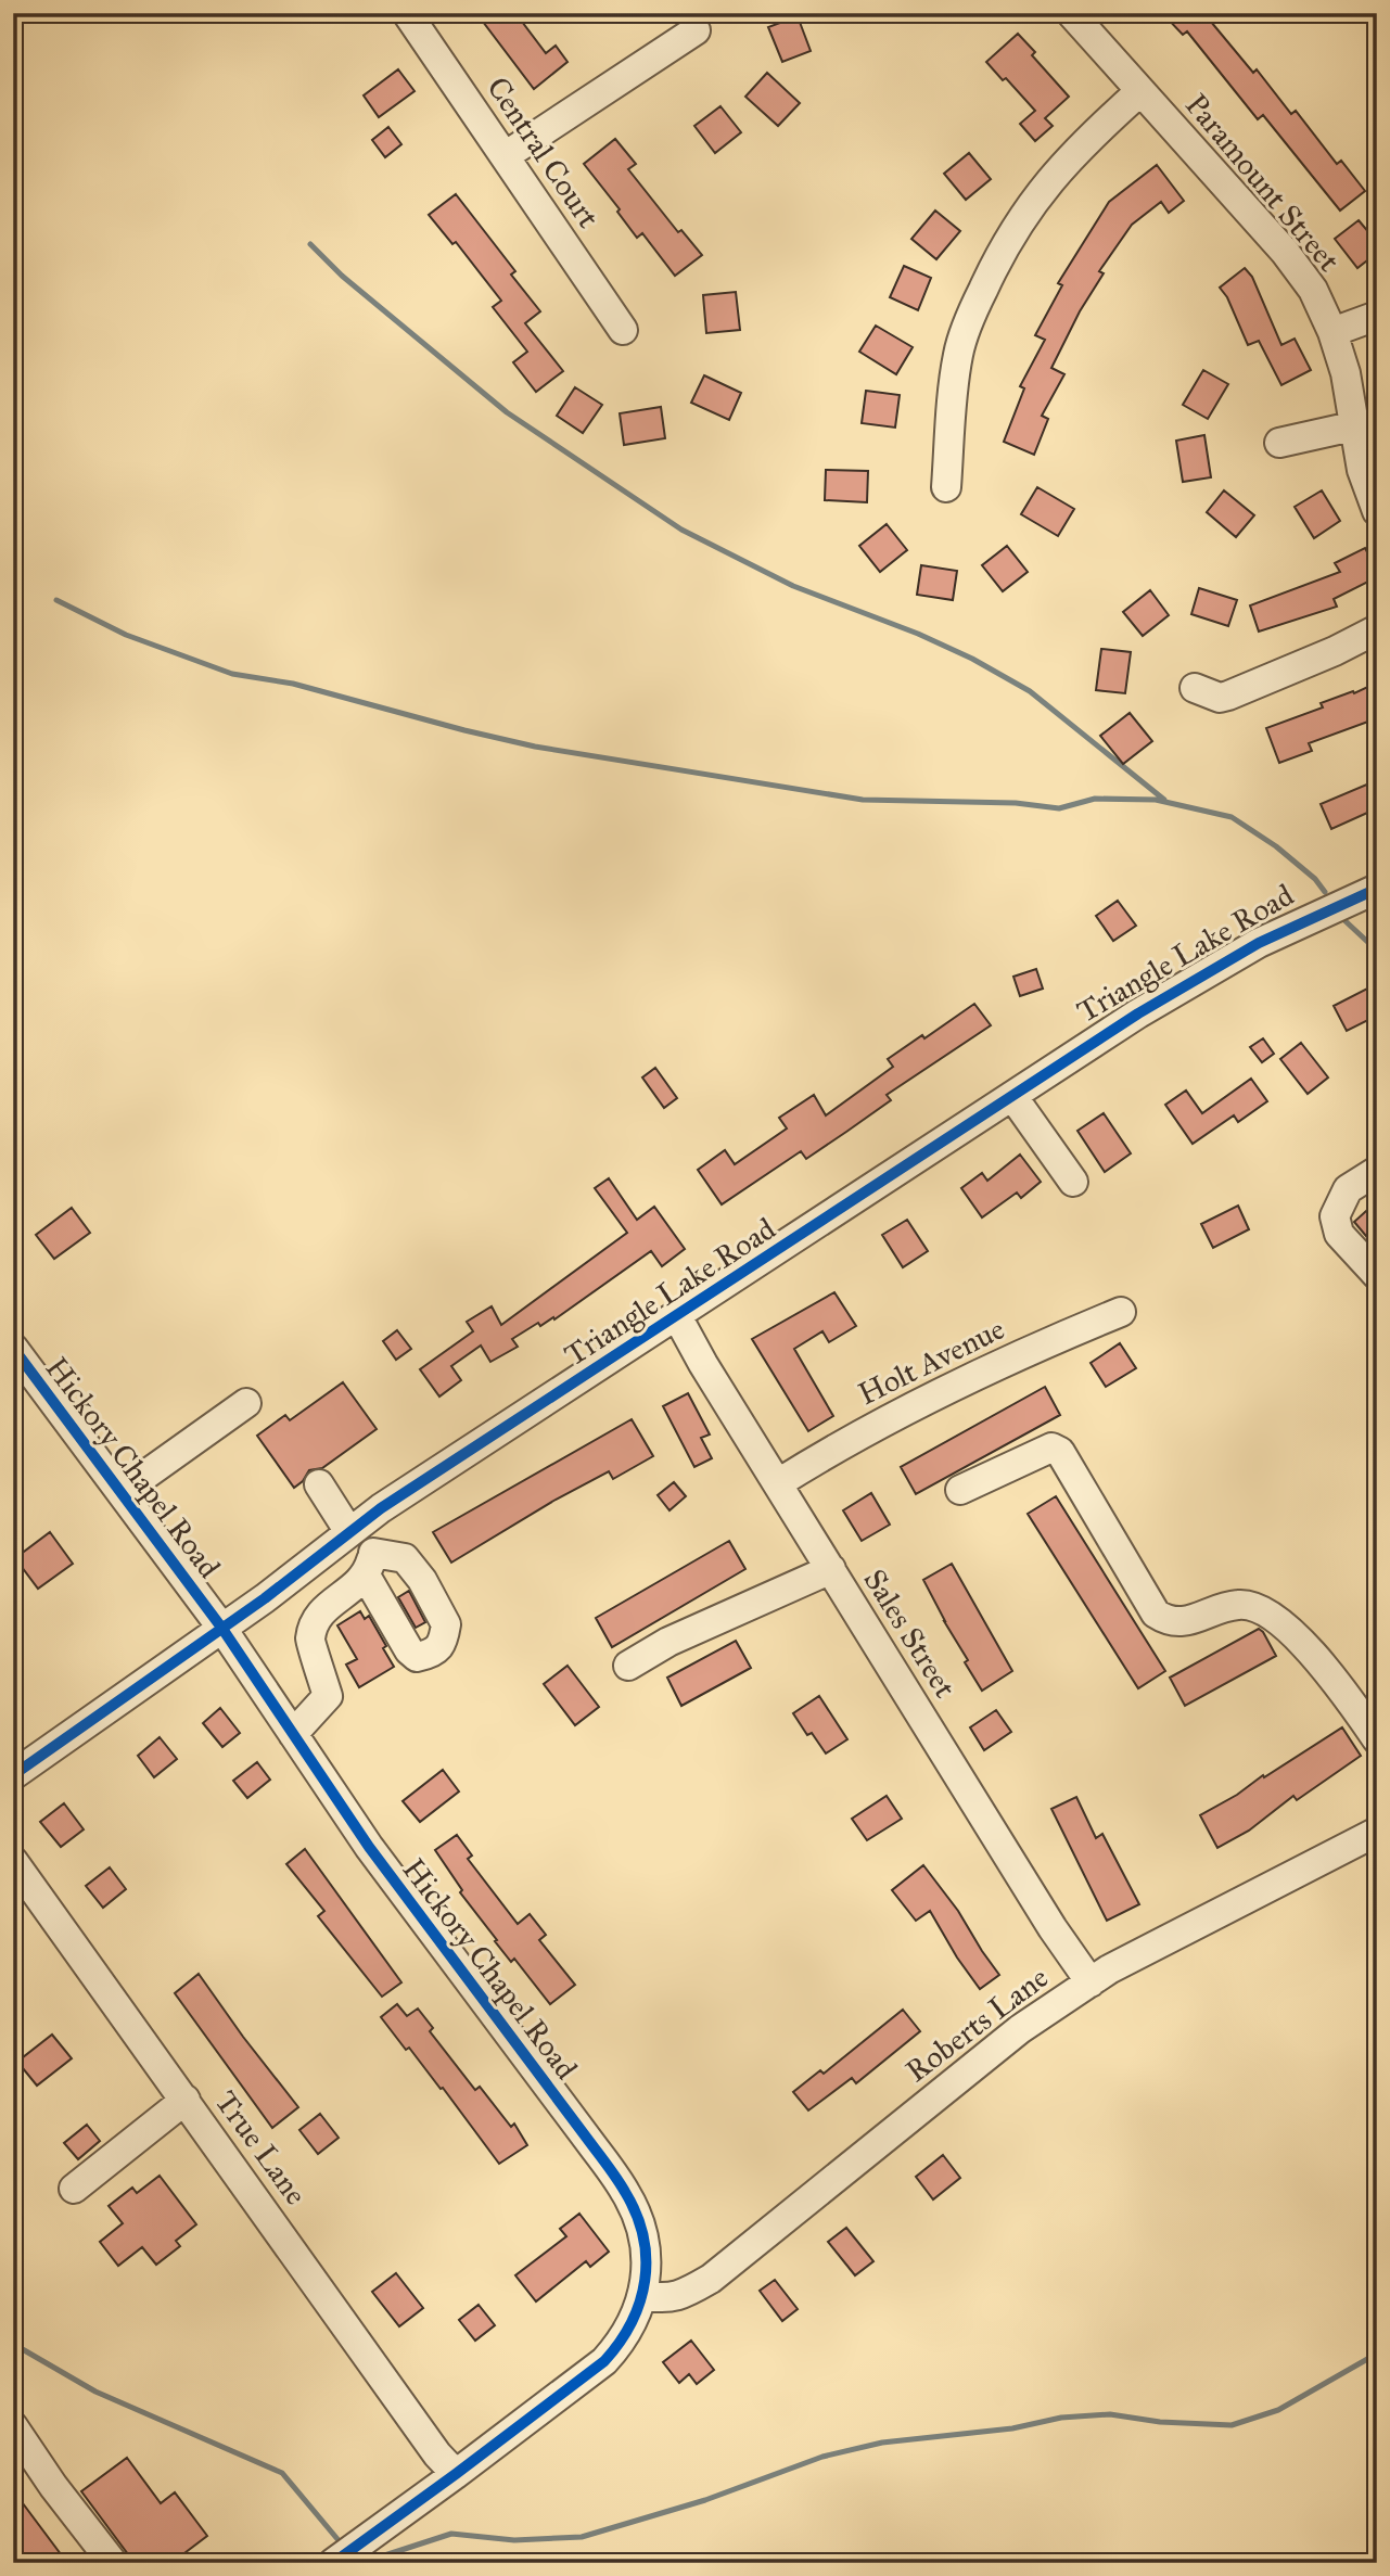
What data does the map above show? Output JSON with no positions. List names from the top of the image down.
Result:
{
  "streets": {
    "street": [
      "Central Court",
      "Paramount Street",
      "Triangle Lake Road",
      "Holt Avenue",
      "Hickory Chapel Road",
      "Sales Street",
      "Roberts Lane",
      "True Lane"
    ]
  },
  "crossings": [
    ["Triangle Lake Road", "Hickory Chapel Road"],
    ["Triangle Lake Road", "Sales Street"],
    ["Holt Avenue", "Sales Street"],
    ["Hickory Chapel Road", "Roberts Lane"],
    ["Hickory Chapel Road", "True Lane"],
    ["Sales Street", "Roberts Lane"]
  ]
}
